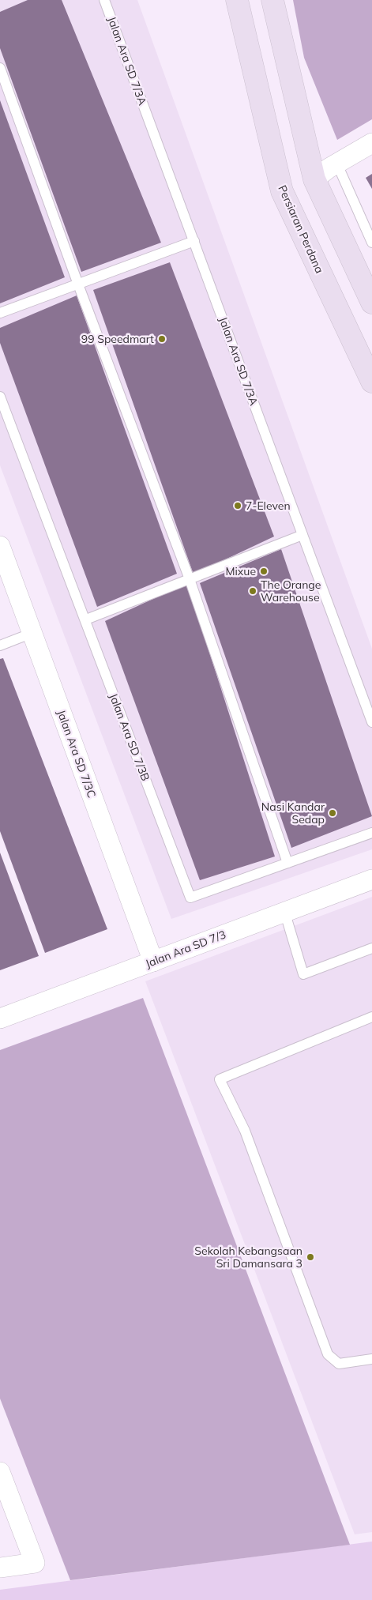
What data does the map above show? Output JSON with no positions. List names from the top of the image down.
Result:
{
  "streets": {
    "main road": ["Persiaran Perdana"],
    "street": ["Jalan Ara SD 7/3C", "Jalan Ara SD 7/3"],
    "lane": ["Jalan Ara SD 7/3A", "Jalan Ara SD 7/3B"]
  },
  "crossings": [
    ["Jalan Ara SD 7/3C", "Jalan Ara SD 7/3"]
  ],
  "places": [
    "99 Speedmart",
    "7-Eleven",
    "Mixue",
    "The Orange Warehouse",
    "Nasi Kandar Sedap",
    "Sekolah Kebangsaan Sri Damansara 3"
  ]
}
